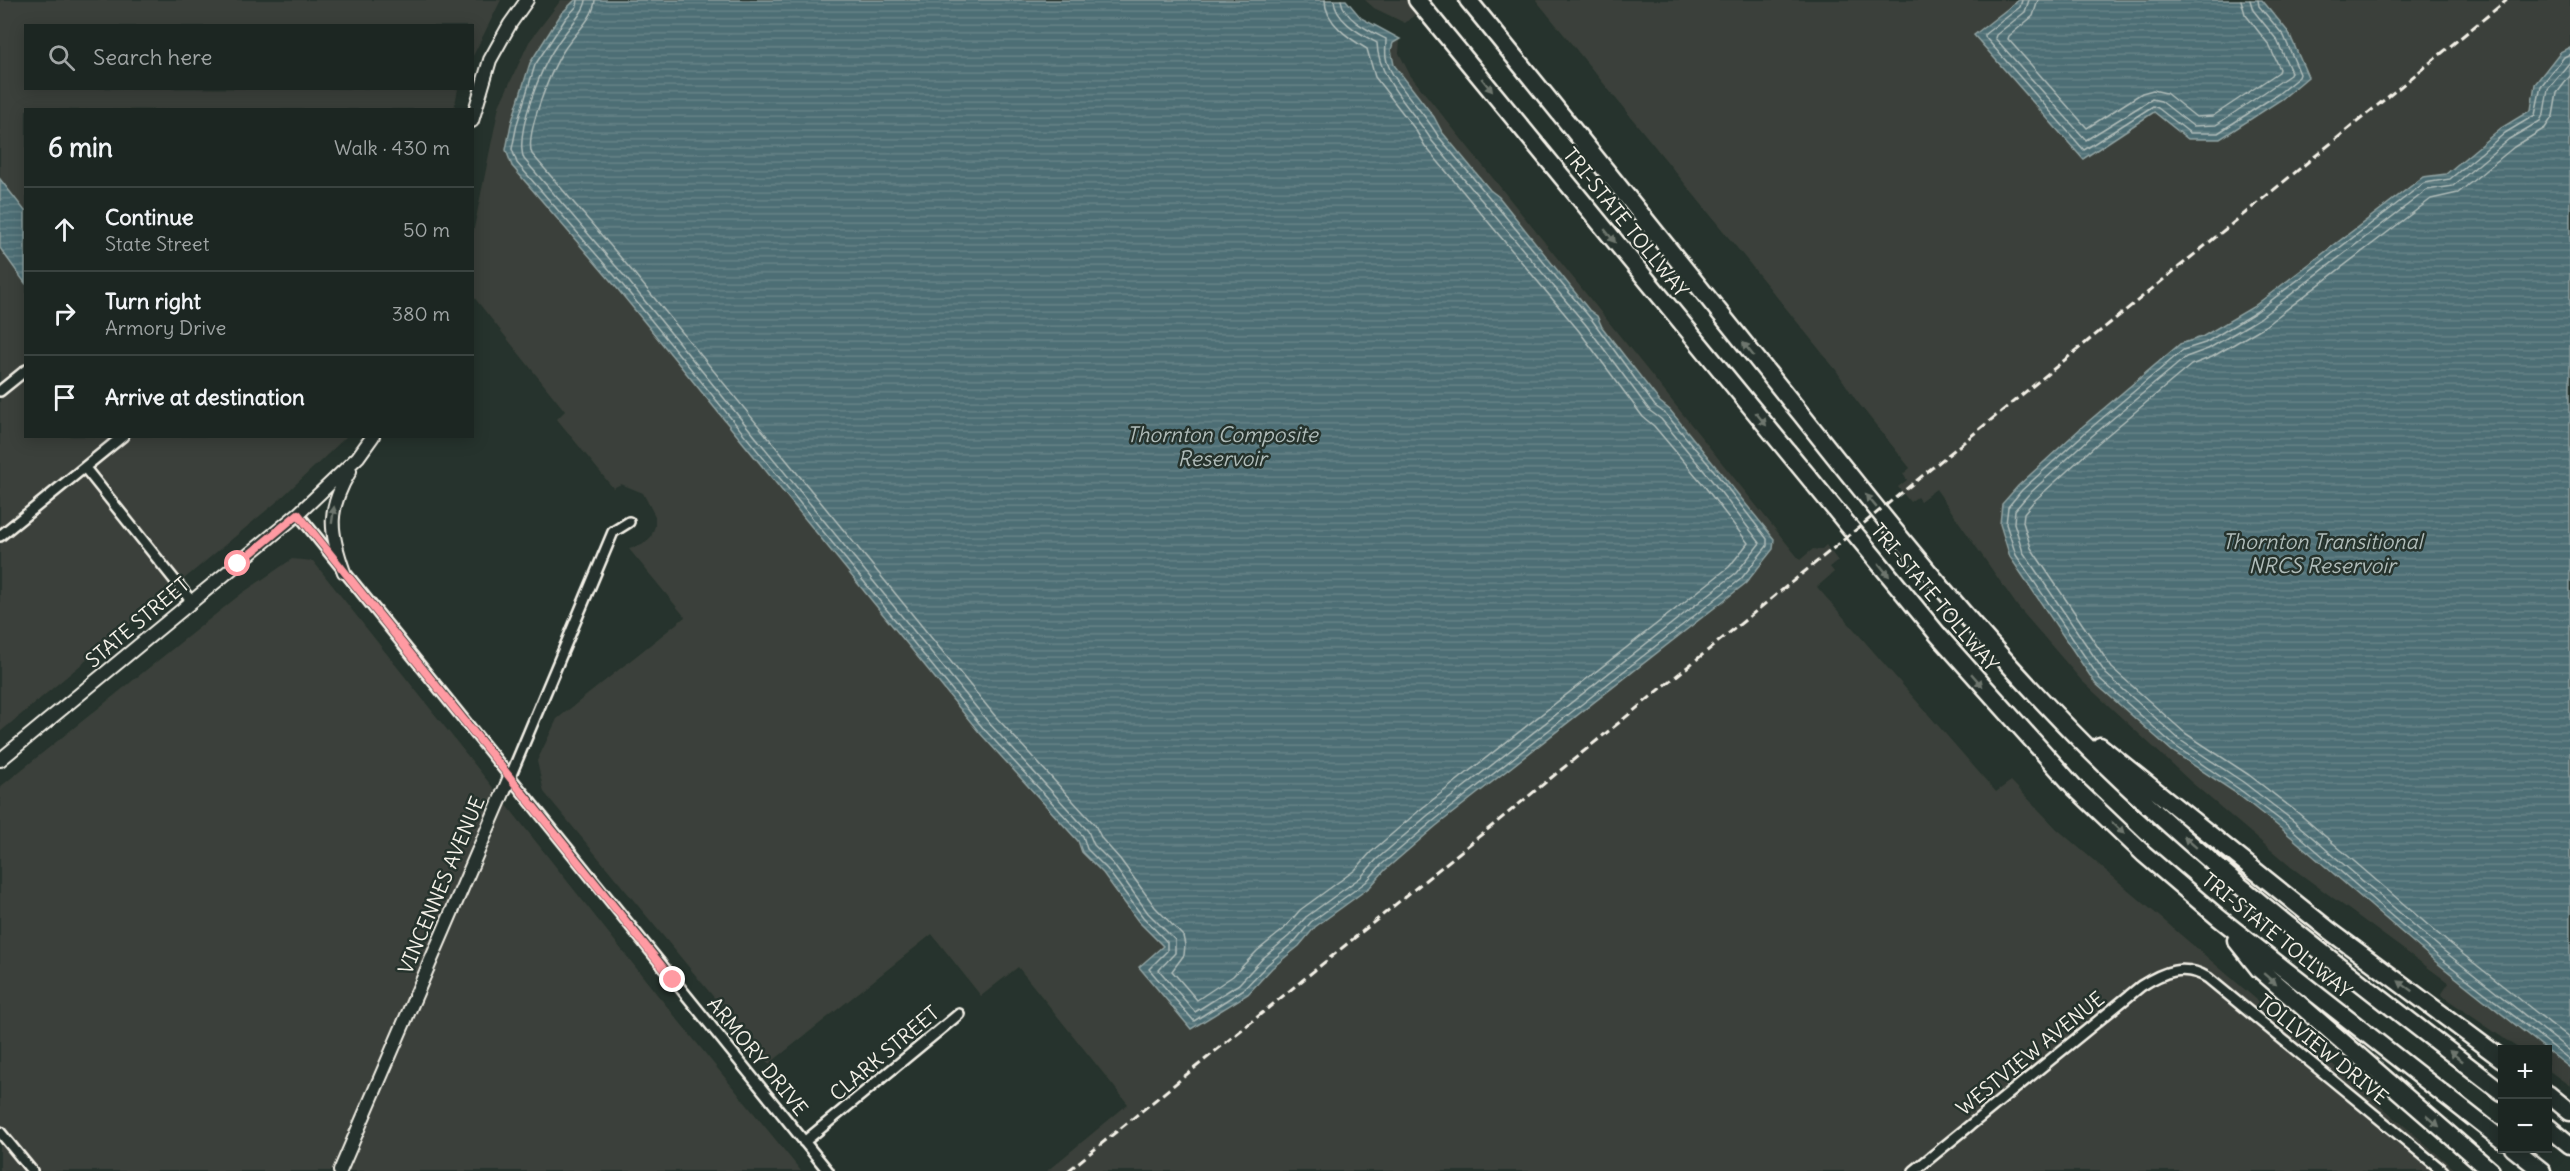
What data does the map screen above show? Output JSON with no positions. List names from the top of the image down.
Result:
{
  "streets": {
    "highway": ["TRI-STATE TOLLWAY"],
    "street": [
      "STATE STREET",
      "VINCENNES AVENUE",
      "TOLLVIEW DRIVE",
      "CLARK STREET",
      "WESTVIEW AVENUE",
      "ARMORY DRIVE"
    ]
  },
  "crossings": [
    ["STATE STREET", "ARMORY DRIVE"],
    ["VINCENNES AVENUE", "ARMORY DRIVE"],
    ["TOLLVIEW DRIVE", "WESTVIEW AVENUE"],
    ["CLARK STREET", "ARMORY DRIVE"]
  ],
  "water": ["Thornton Composite Reservoir", "Thornton Transitional NRCS Reservoir"],
  "page": {
    "search": "Search here",
    "heading": ["6 min", "Walk · 430 m"],
    "list": [
      ["Continue", "State Street", "50 m"],
      ["Turn right", "Armory Drive", "380 m"],
      "Arrive at destination"
    ],
    "map_buttons": ["+", "−"]
  }
}
